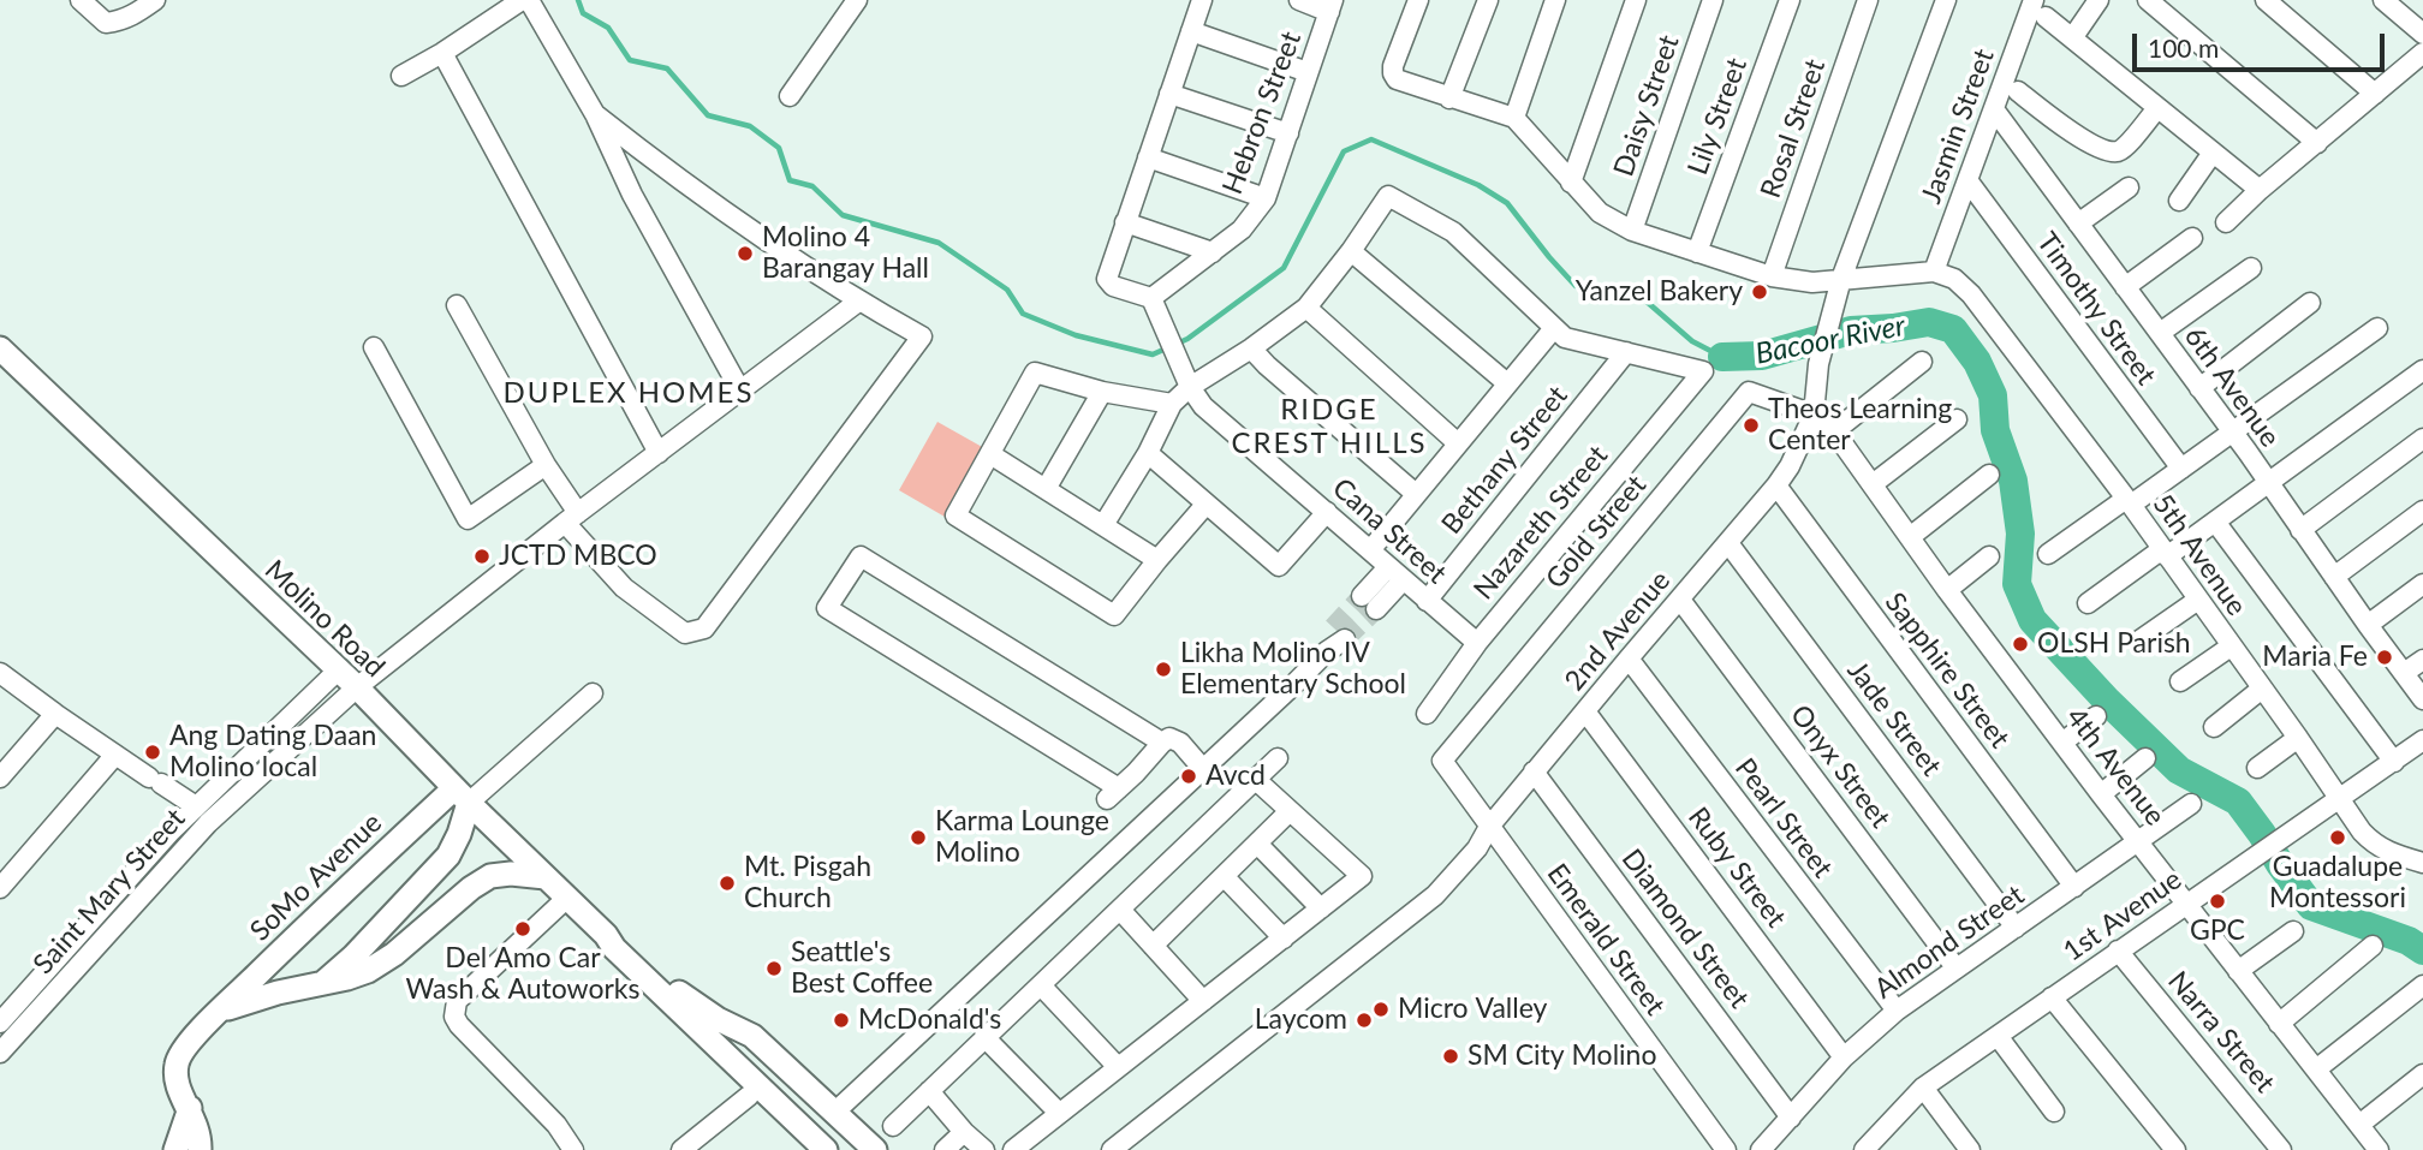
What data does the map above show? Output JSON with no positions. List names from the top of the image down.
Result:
{
  "streets": {
    "main road": ["Molino Road", "SoMo Avenue"],
    "street": [
      "Daisy Street",
      "Hebron Street",
      "Lily Street",
      "Jasmin Street",
      "Rosal Street",
      "Timothy Street",
      "6th Avenue",
      "Bethany Street",
      "Nazareth Street",
      "Cana Street",
      "Gold Street",
      "5th Avenue",
      "2nd Avenue",
      "Sapphire Street",
      "Jade Street",
      "Onyx Street",
      "4th Avenue",
      "Pearl Street",
      "Ruby Street",
      "Saint Mary Street",
      "1st Avenue",
      "Diamond Street",
      "Emerald Street",
      "Almond Street",
      "Narra Street"
    ]
  },
  "crossings": [
    ["Hebron Street", "Cana Street"],
    ["Jasmin Street", "Timothy Street"],
    ["Jasmin Street", "6th Avenue"],
    ["Jasmin Street", "5th Avenue"],
    ["Bethany Street", "Nazareth Street"],
    ["Bethany Street", "Cana Street"],
    ["Nazareth Street", "Cana Street"],
    ["Gold Street", "2nd Avenue"],
    ["Gold Street", "4th Avenue"],
    ["Gold Street", "Emerald Street"],
    ["5th Avenue", "1st Avenue"],
    ["Molino Road", "SoMo Avenue"],
    ["Molino Road", "Saint Mary Street"],
    ["2nd Avenue", "Sapphire Street"],
    ["2nd Avenue", "Jade Street"],
    ["2nd Avenue", "Onyx Street"],
    ["2nd Avenue", "4th Avenue"],
    ["2nd Avenue", "Pearl Street"],
    ["2nd Avenue", "Ruby Street"],
    ["2nd Avenue", "Diamond Street"],
    ["2nd Avenue", "Emerald Street"],
    ["Sapphire Street", "Almond Street"],
    ["Jade Street", "Almond Street"],
    ["Onyx Street", "Almond Street"],
    ["4th Avenue", "1st Avenue"],
    ["4th Avenue", "Almond Street"],
    ["Pearl Street", "Almond Street"],
    ["Ruby Street", "Almond Street"],
    ["1st Avenue", "Narra Street"],
    ["Diamond Street", "Almond Street"]
  ],
  "districts": ["DUPLEX HOMES", "RIDGE CREST HILLS"],
  "water": ["Bacoor River"],
  "places": [
    "Molino 4 Barangay Hall",
    "Yanzel Bakery",
    "Theos Learning Center",
    "JCTD MBCO",
    "OLSH Parish",
    "Maria Fe",
    "Likha Molino IV Elementary School",
    "Ang Dating Daan Molino local",
    "Avcd",
    "Karma Lounge Molino",
    "Guadalupe Montessori",
    "Mt. Pisgah Church",
    "GPC",
    "Del Amo Car Wash & Autoworks",
    "Seattle's Best Coffee",
    "Micro Valley",
    "McDonald's",
    "Laycom",
    "SM City Molino"
  ],
  "scale_bar": "100 m"
}
